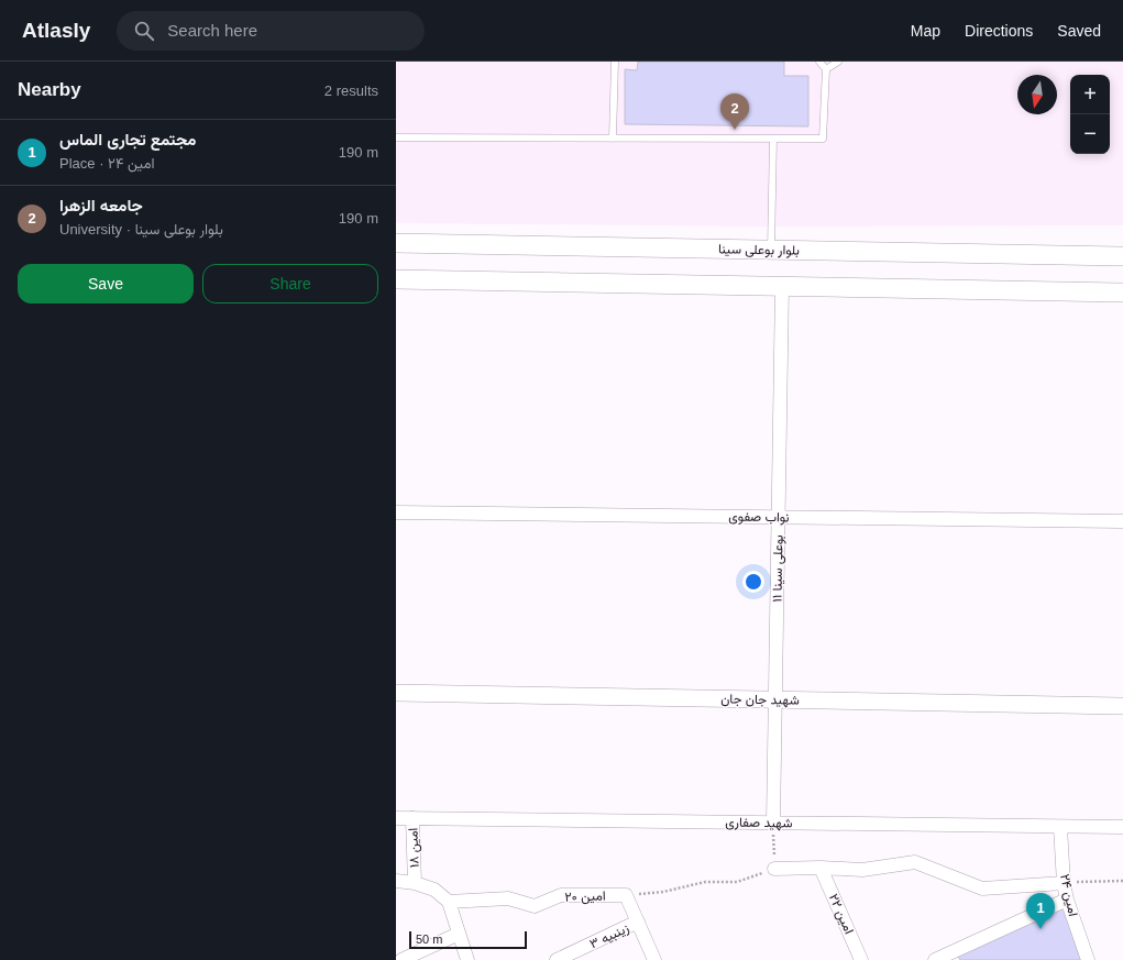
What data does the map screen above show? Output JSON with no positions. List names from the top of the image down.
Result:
{
  "streets": {
    "main road": ["بلوار بوعلی سینا"],
    "street": [
      "نواب صفوی",
      "بوعلی سینا ۱۱",
      "شهید جان جان",
      "شهید صفاری",
      "امین ۱۸",
      "امین ۲۴",
      "امین ۲۰",
      "امین ۲۲",
      "زینبیه ۳"
    ]
  },
  "crossings": [
    ["نواب صفوی", "بوعلی سینا ۱۱"],
    ["بوعلی سینا ۱۱", "شهید جان جان"],
    ["بوعلی سینا ۱۱", "شهید صفاری"],
    ["شهید صفاری", "امین ۱۸"],
    ["شهید صفاری", "امین ۲۴"],
    ["امین ۱۸", "امین ۲۰"],
    ["امین ۲۰", "زینبیه ۳"]
  ],
  "scale_bar": "50 m",
  "north": "bottom",
  "page": {
    "header": "Atlasly",
    "search": "Search here",
    "nav": ["Map", "Directions", "Saved"],
    "heading": ["Nearby", "2 results"],
    "map_buttons": ["+", "−"],
    "pins": ["2", "1"],
    "list": [
      {
        "mark": "1",
        "name": "مجتمع تجاری الماس",
        "note": "Place · امین ۲۴",
        "value": "190 m"
      },
      {
        "mark": "2",
        "name": "جامعه الزهرا",
        "note": "University · بلوار بوعلی سینا",
        "value": "190 m"
      }
    ],
    "buttons": ["Save", "Share"],
    "scale": "50 m"
  }
}
